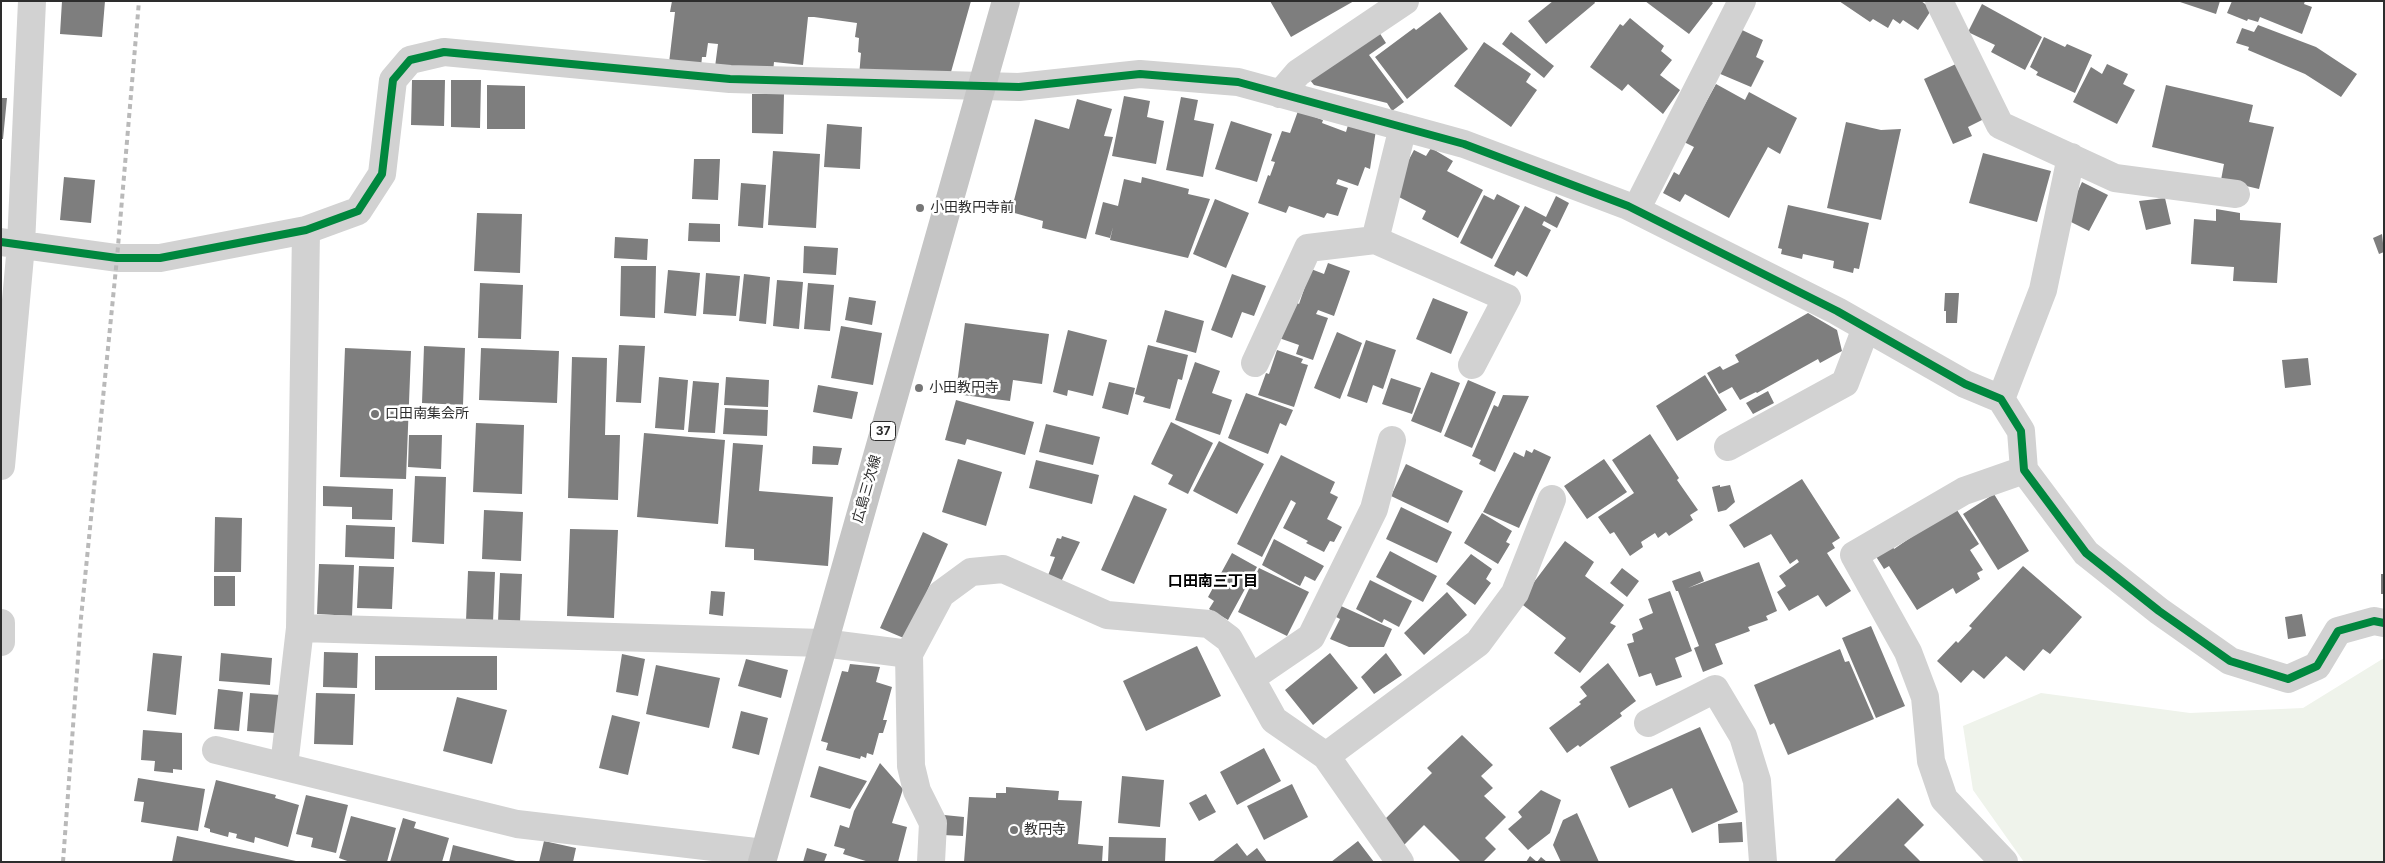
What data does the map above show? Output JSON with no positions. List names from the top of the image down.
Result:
{
  "streets": {
    "main road": ["37", "広島三次線"]
  },
  "districts": ["口田南三丁目"],
  "places": [
    "小田教円寺前",
    "小田教円寺",
    "口田南集会所",
    "教円寺"
  ]
}
